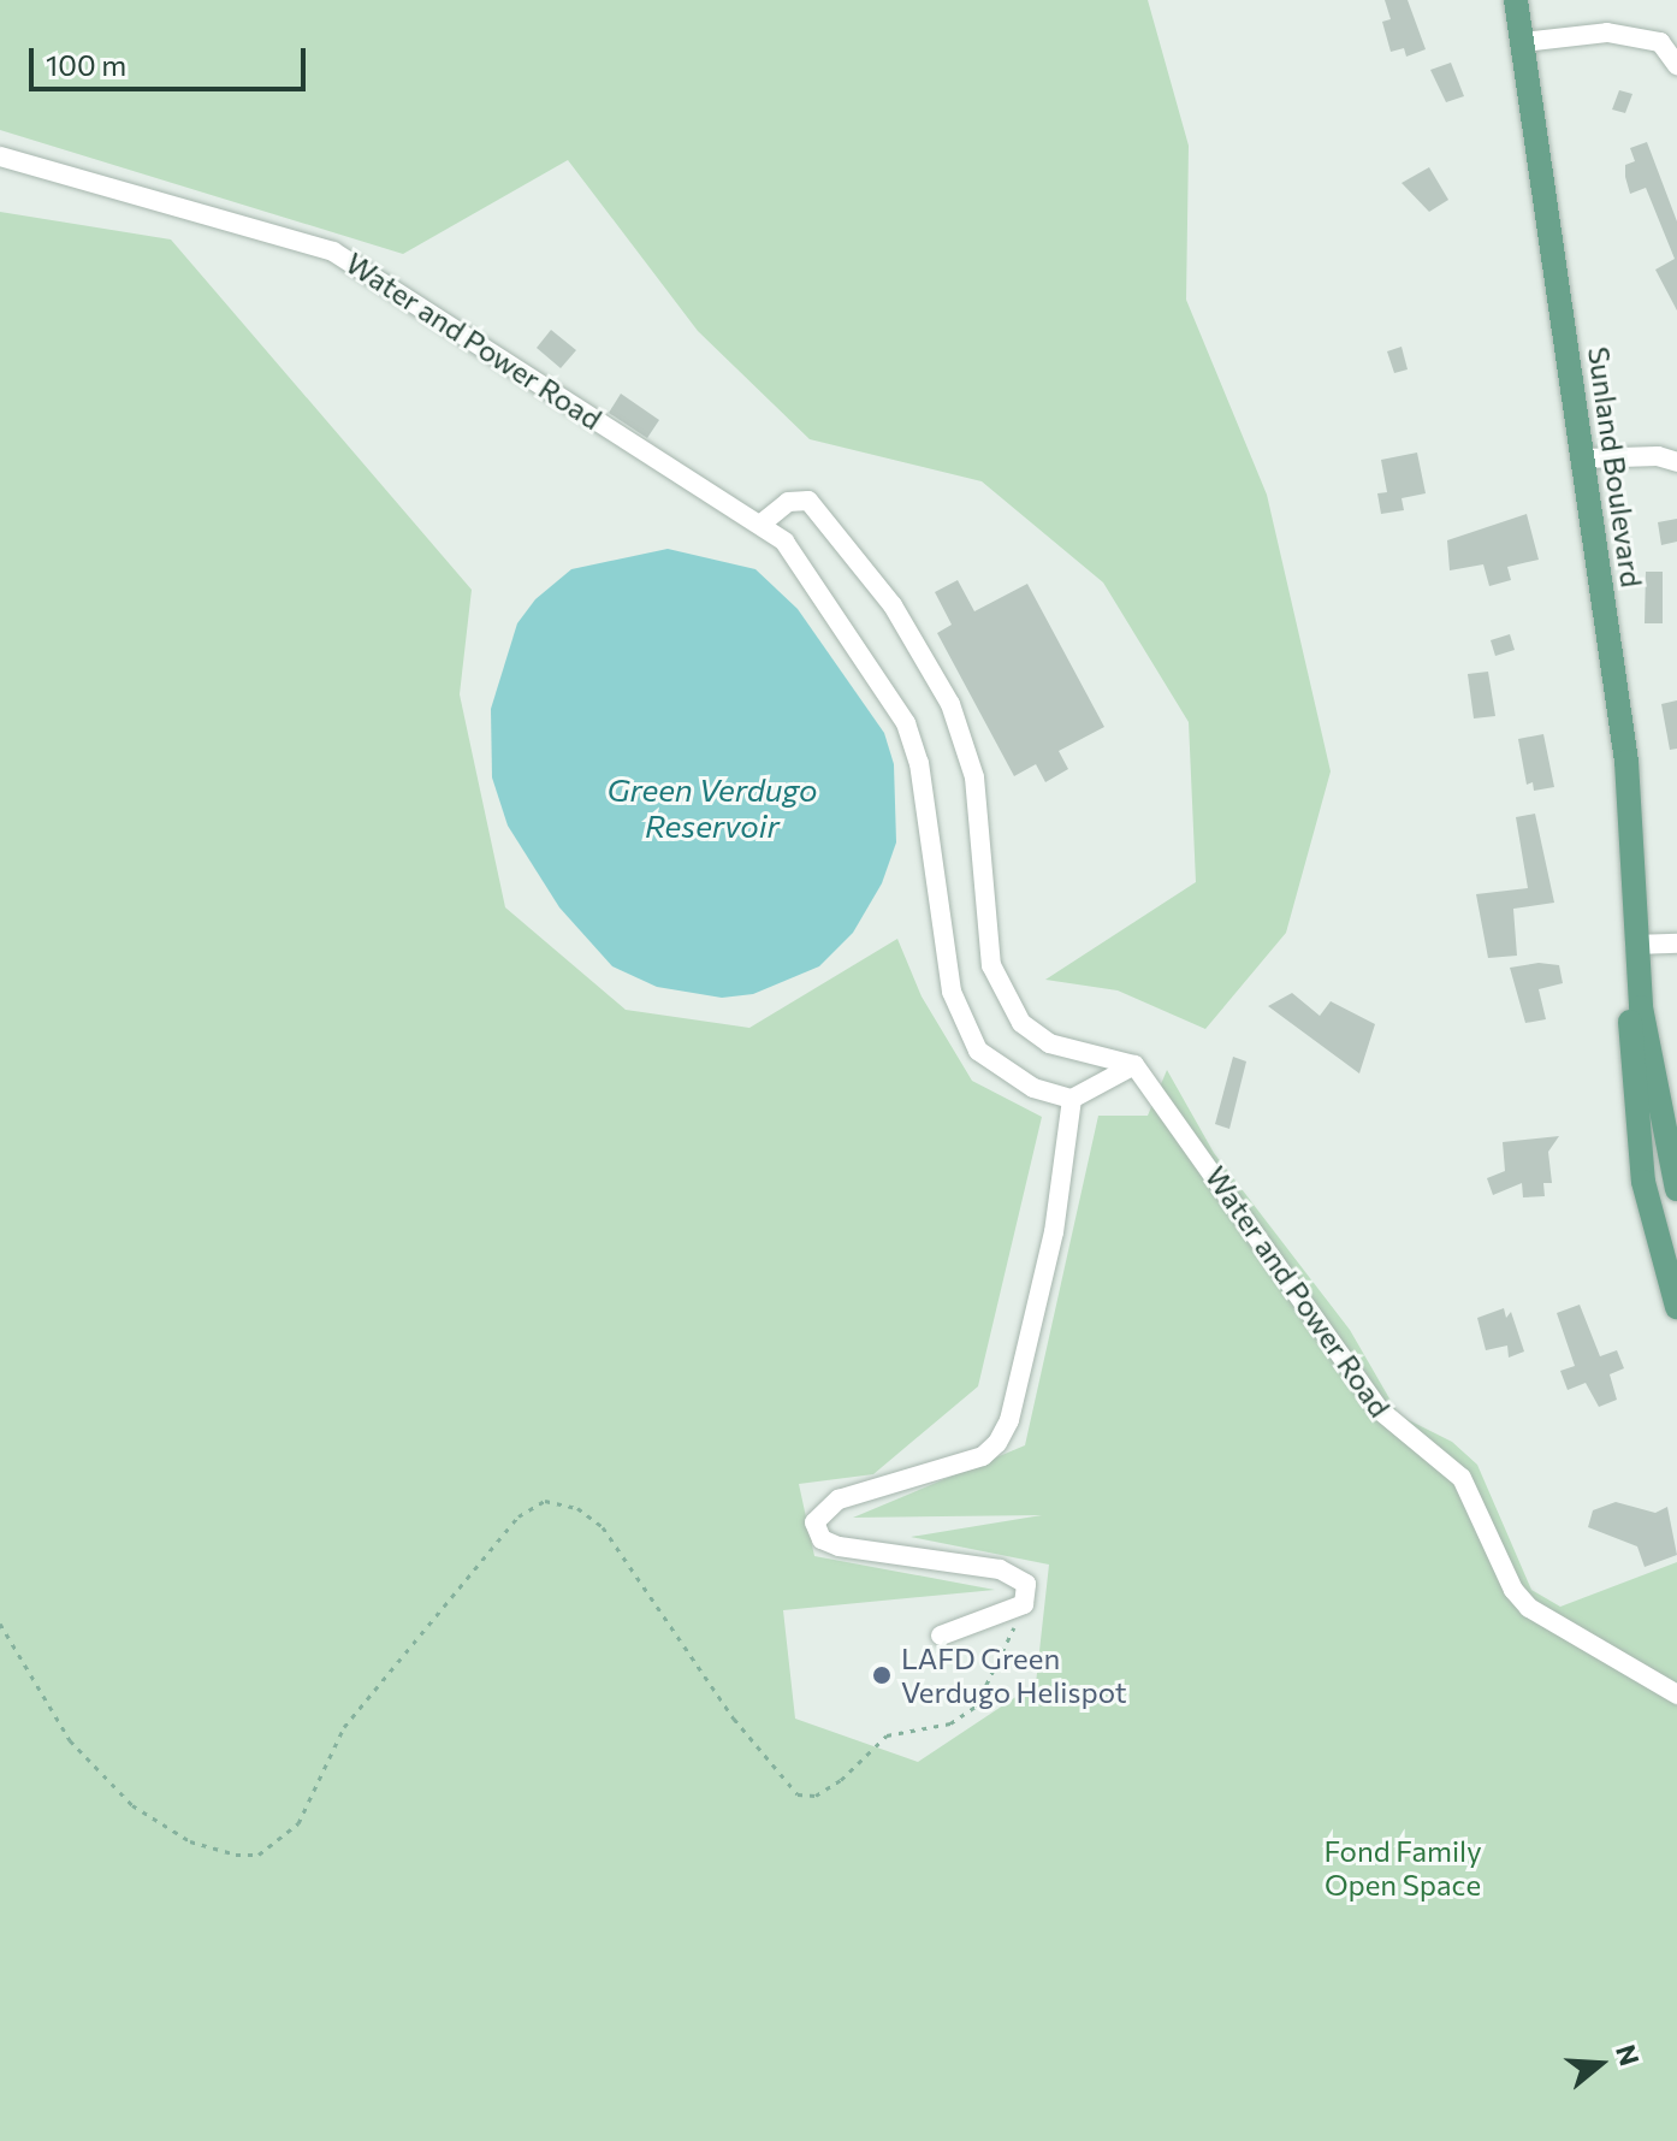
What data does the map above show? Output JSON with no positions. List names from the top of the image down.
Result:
{
  "streets": {
    "main road": ["Sunland Boulevard"],
    "street": ["Water and Power Road"]
  },
  "water": ["Green Verdugo Reservoir"],
  "parks": ["Fond Family Open Space"],
  "places": ["LAFD Green Verdugo Helispot"],
  "scale_bar": "100 m",
  "north": "right"
}
